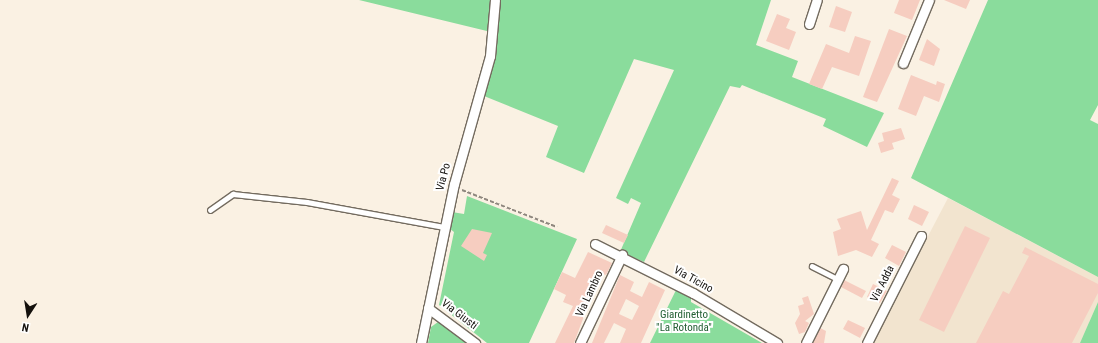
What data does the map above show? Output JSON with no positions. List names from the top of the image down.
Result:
{
  "streets": {
    "street": [
      "Via Po",
      "Via Ticino",
      "Via Adda",
      "Via Lambro",
      "Via Giusti"
    ]
  },
  "crossings": [
    ["Via Po", "Via Giusti"],
    ["Via Ticino", "Via Lambro"]
  ],
  "parks": ["Giardinetto \"La Rotonda\""],
  "north": "bottom"
}
